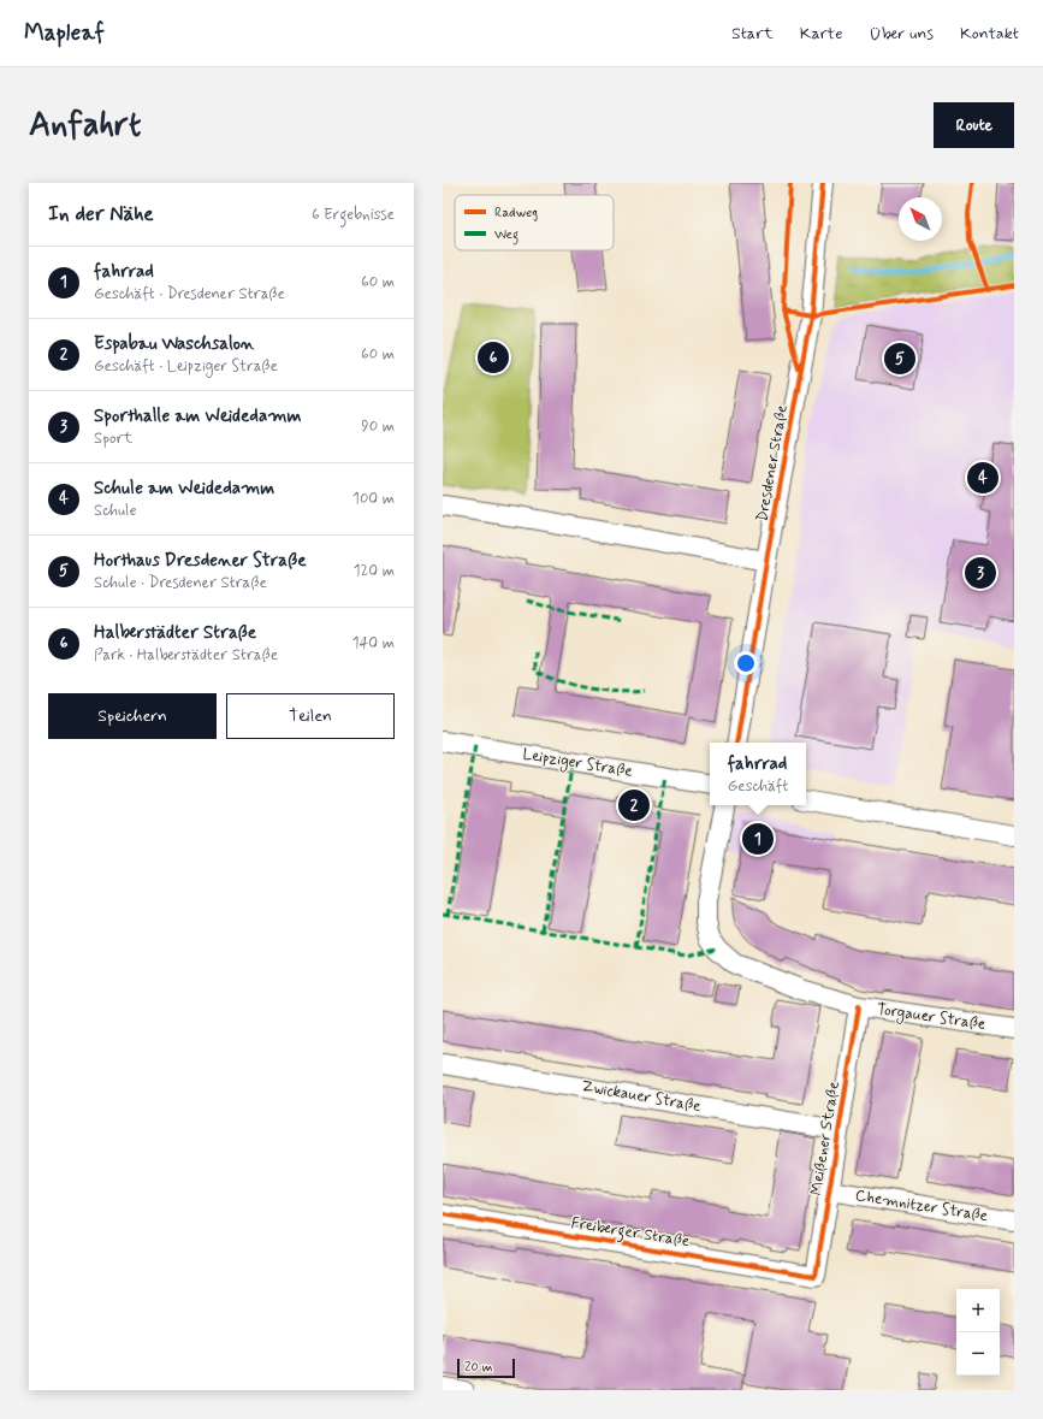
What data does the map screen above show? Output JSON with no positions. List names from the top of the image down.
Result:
{
  "streets": {
    "street": [
      "Dresdener Straße",
      "Leipziger Straße",
      "Torgauer Straße",
      "Zwickauer Straße",
      "Meißener Straße",
      "Chemnitzer Straße",
      "Freiberger Straße"
    ]
  },
  "crossings": [
    ["Torgauer Straße", "Meißener Straße"],
    ["Zwickauer Straße", "Meißener Straße"],
    ["Meißener Straße", "Chemnitzer Straße"],
    ["Meißener Straße", "Freiberger Straße"]
  ],
  "legend": ["Radweg", "Weg"],
  "scale_bar": "20 m",
  "north": "top left",
  "page": {
    "header": "Mapleaf",
    "nav": [
      "Start",
      "Karte",
      "Über uns",
      "Kontakt"
    ],
    "buttons": [
      "Route",
      ["Speichern", "Teilen"]
    ],
    "title": "Anfahrt",
    "heading": ["In der Nähe", "6 Ergebnisse"],
    "list": [
      {
        "mark": "1",
        "name": "fahrrad",
        "note": "Geschäft · Dresdener Straße",
        "value": "60 m"
      },
      {
        "mark": "2",
        "name": "Espabau Waschsalon",
        "note": "Geschäft · Leipziger Straße",
        "value": "60 m"
      },
      {
        "mark": "3",
        "name": "Sporthalle am Weidedamm",
        "note": "Sport",
        "value": "90 m"
      },
      {
        "mark": "4",
        "name": "Schule am Weidedamm",
        "note": "Schule",
        "value": "100 m"
      },
      {
        "mark": "5",
        "name": "Horthaus Dresdener Straße",
        "note": "Schule · Dresdener Straße",
        "value": "120 m"
      },
      {
        "mark": "6",
        "name": "Halberstädter Straße",
        "note": "Park · Halberstädter Straße",
        "value": "140 m"
      }
    ],
    "pins": [
      "6",
      "5",
      "4",
      "3",
      "2",
      "1"
    ],
    "popup": ["fahrrad", "Geschäft"],
    "map_buttons": ["+", "−"],
    "scale": "20 m"
  }
}
